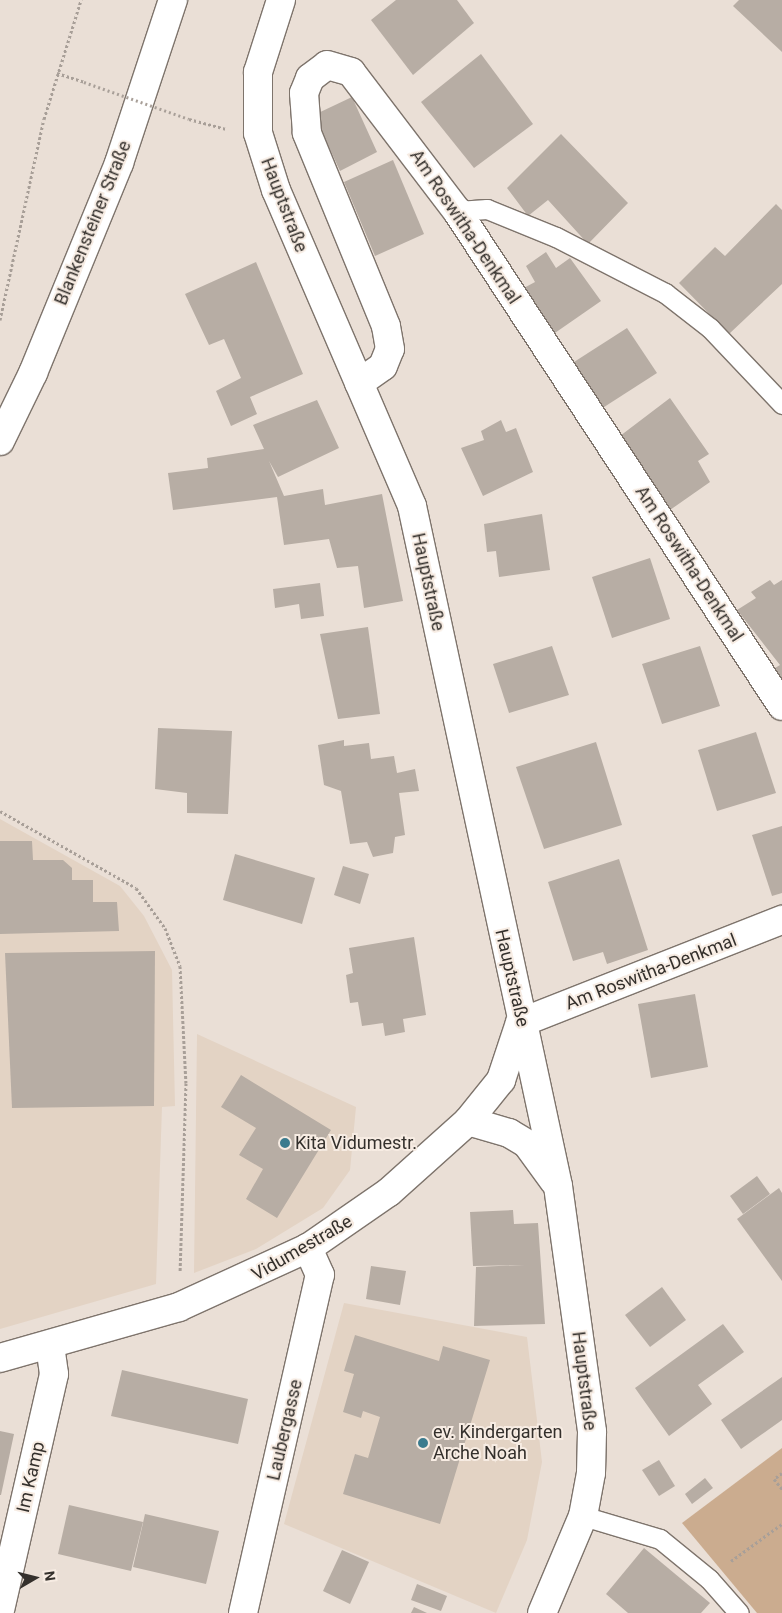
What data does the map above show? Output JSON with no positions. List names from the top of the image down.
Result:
{
  "streets": {
    "street": [
      "Hauptstraße",
      "Blankensteiner Straße",
      "Am Roswitha-Denkmal",
      "Vidumestraße",
      "Laubergasse",
      "Im Kamp"
    ]
  },
  "crossings": [
    ["Hauptstraße", "Am Roswitha-Denkmal"],
    ["Hauptstraße", "Vidumestraße"],
    ["Am Roswitha-Denkmal", "Vidumestraße"],
    ["Vidumestraße", "Laubergasse"],
    ["Vidumestraße", "Im Kamp"]
  ],
  "places": ["Kita Vidumestr.", "ev. Kindergarten Arche Noah"],
  "north": "right"
}
